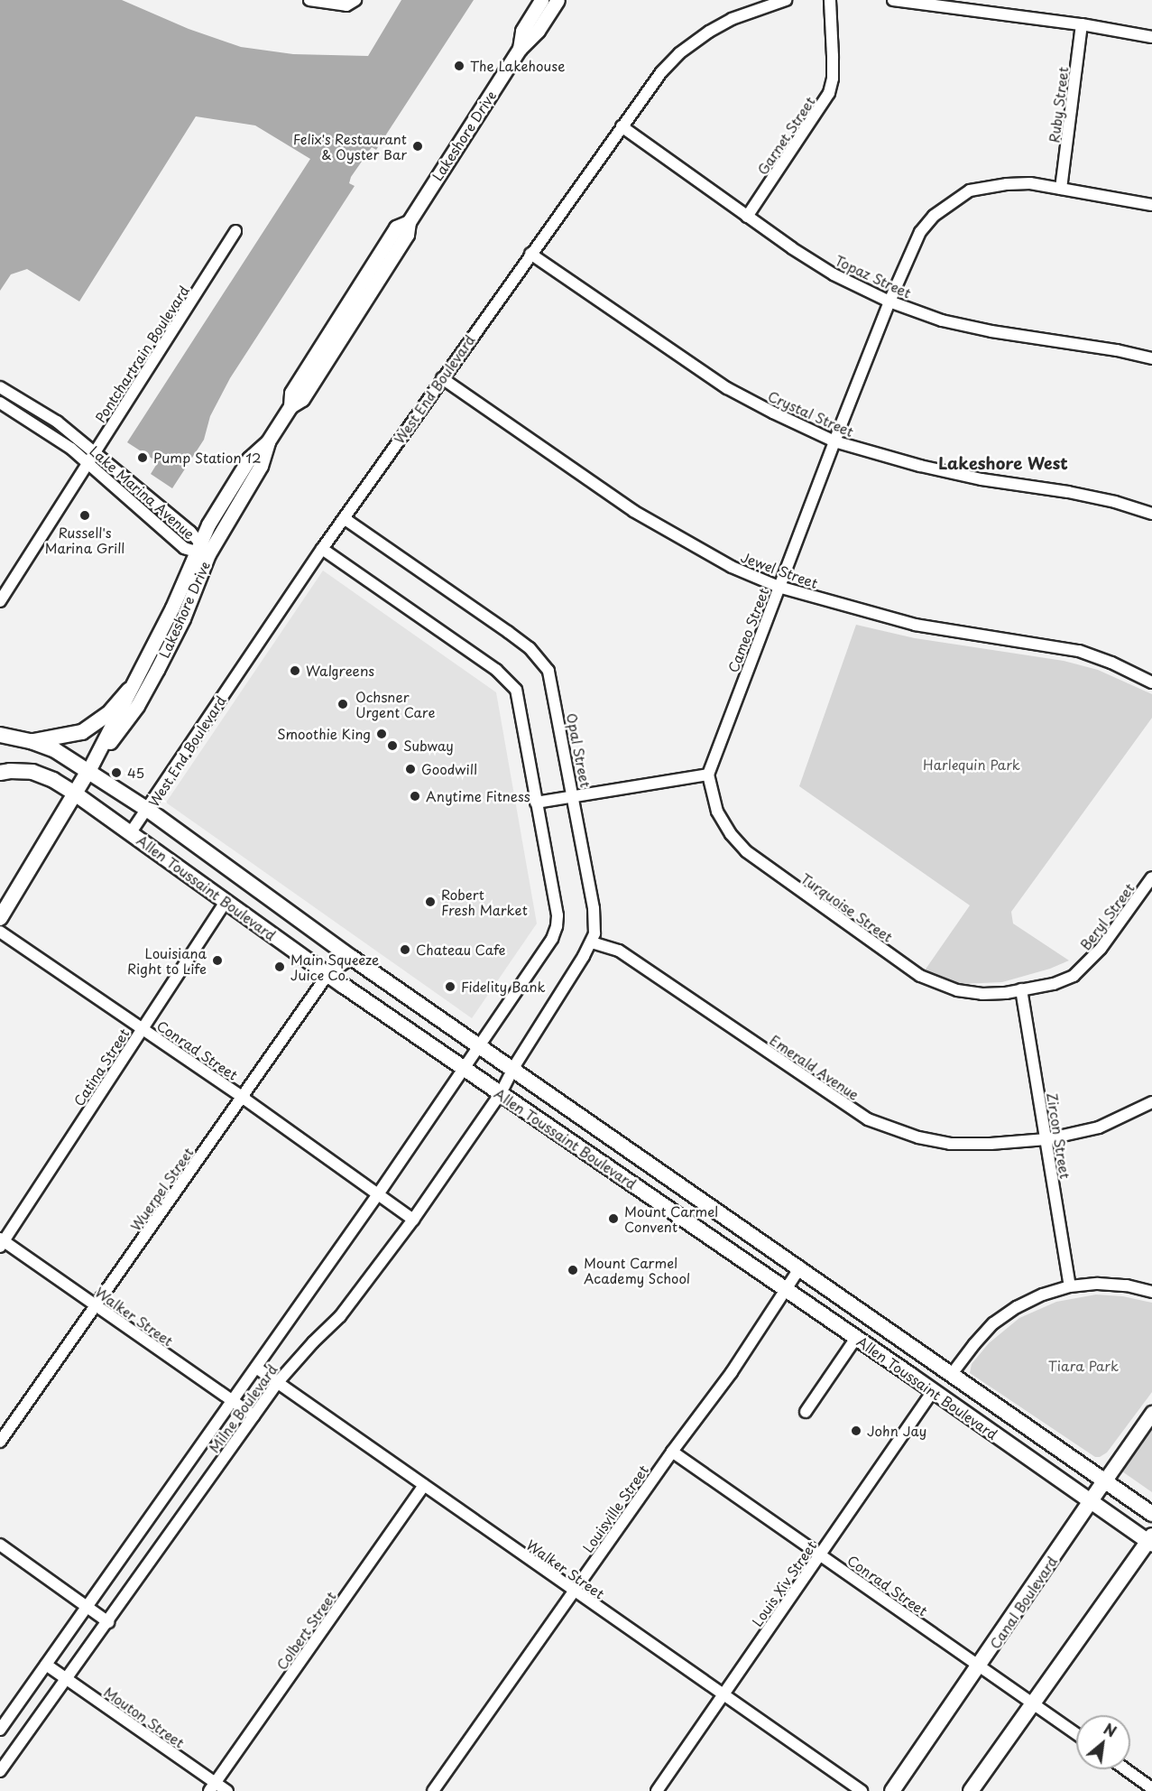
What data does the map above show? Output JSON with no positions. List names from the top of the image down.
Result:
{
  "streets": {
    "main road": ["Lakeshore Drive", "Allen Toussaint Boulevard", "Canal Boulevard"],
    "street": [
      "Ruby Street",
      "Garnet Street",
      "Topaz Street",
      "Pontchartrain Boulevard",
      "West End Boulevard",
      "Crystal Street",
      "Lake Marina Avenue",
      "Jewel Street",
      "Cameo Street",
      "Opal Street",
      "Turquoise Street",
      "Beryl Street",
      "Conrad Street",
      "Catina Street",
      "Emerald Avenue",
      "Zircon Street",
      "Wuerpel Street",
      "Walker Street",
      "Milne Boulevard",
      "Louisville Street",
      "Louis Xiv Street",
      "Colbert Street",
      "Mouton Street"
    ]
  },
  "crossings": [
    ["Ruby Street", "Cameo Street"],
    ["Lakeshore Drive", "Lake Marina Avenue"],
    ["Lakeshore Drive", "Allen Toussaint Boulevard"],
    ["Garnet Street", "Topaz Street"],
    ["Topaz Street", "West End Boulevard"],
    ["Topaz Street", "Cameo Street"],
    ["Pontchartrain Boulevard", "Lake Marina Avenue"],
    ["West End Boulevard", "Crystal Street"],
    ["West End Boulevard", "Jewel Street"],
    ["West End Boulevard", "Opal Street"],
    ["West End Boulevard", "Allen Toussaint Boulevard"],
    ["Crystal Street", "Cameo Street"],
    ["Jewel Street", "Cameo Street"],
    ["Cameo Street", "Turquoise Street"],
    ["Opal Street", "Allen Toussaint Boulevard"],
    ["Opal Street", "Emerald Avenue"],
    ["Opal Street", "Milne Boulevard"],
    ["Allen Toussaint Boulevard", "Catina Street"],
    ["Allen Toussaint Boulevard", "Wuerpel Street"],
    ["Allen Toussaint Boulevard", "Milne Boulevard"],
    ["Allen Toussaint Boulevard", "Louisville Street"],
    ["Allen Toussaint Boulevard", "Louis Xiv Street"],
    ["Allen Toussaint Boulevard", "Canal Boulevard"],
    ["Turquoise Street", "Beryl Street"],
    ["Turquoise Street", "Zircon Street"],
    ["Beryl Street", "Zircon Street"],
    ["Conrad Street", "Catina Street"],
    ["Conrad Street", "Wuerpel Street"],
    ["Conrad Street", "Milne Boulevard"],
    ["Conrad Street", "Louisville Street"],
    ["Conrad Street", "Louis Xiv Street"],
    ["Conrad Street", "Canal Boulevard"],
    ["Catina Street", "Walker Street"],
    ["Emerald Avenue", "Zircon Street"],
    ["Wuerpel Street", "Walker Street"],
    ["Walker Street", "Milne Boulevard"],
    ["Walker Street", "Louisville Street"],
    ["Walker Street", "Louis Xiv Street"],
    ["Walker Street", "Colbert Street"],
    ["Milne Boulevard", "Mouton Street"],
    ["Colbert Street", "Mouton Street"]
  ],
  "districts": ["Lakeshore West"],
  "parks": ["Harlequin Park", "Tiara Park"],
  "places": [
    "The Lakehouse",
    "Felix's Restaurant & Oyster Bar",
    "Pump Station 12",
    "Russell's Marina Grill",
    "Walgreens",
    "Ochsner Urgent Care",
    "Smoothie King",
    "Subway",
    "Goodwill",
    "45",
    "Anytime Fitness",
    "Robert Fresh Market",
    "Chateau Cafe",
    "Louisiana Right to Life",
    "Main Squeeze Juice Co.",
    "Fidelity Bank",
    "Mount Carmel Convent",
    "Mount Carmel Academy School",
    "John Jay"
  ],
  "north": "top right"
}
